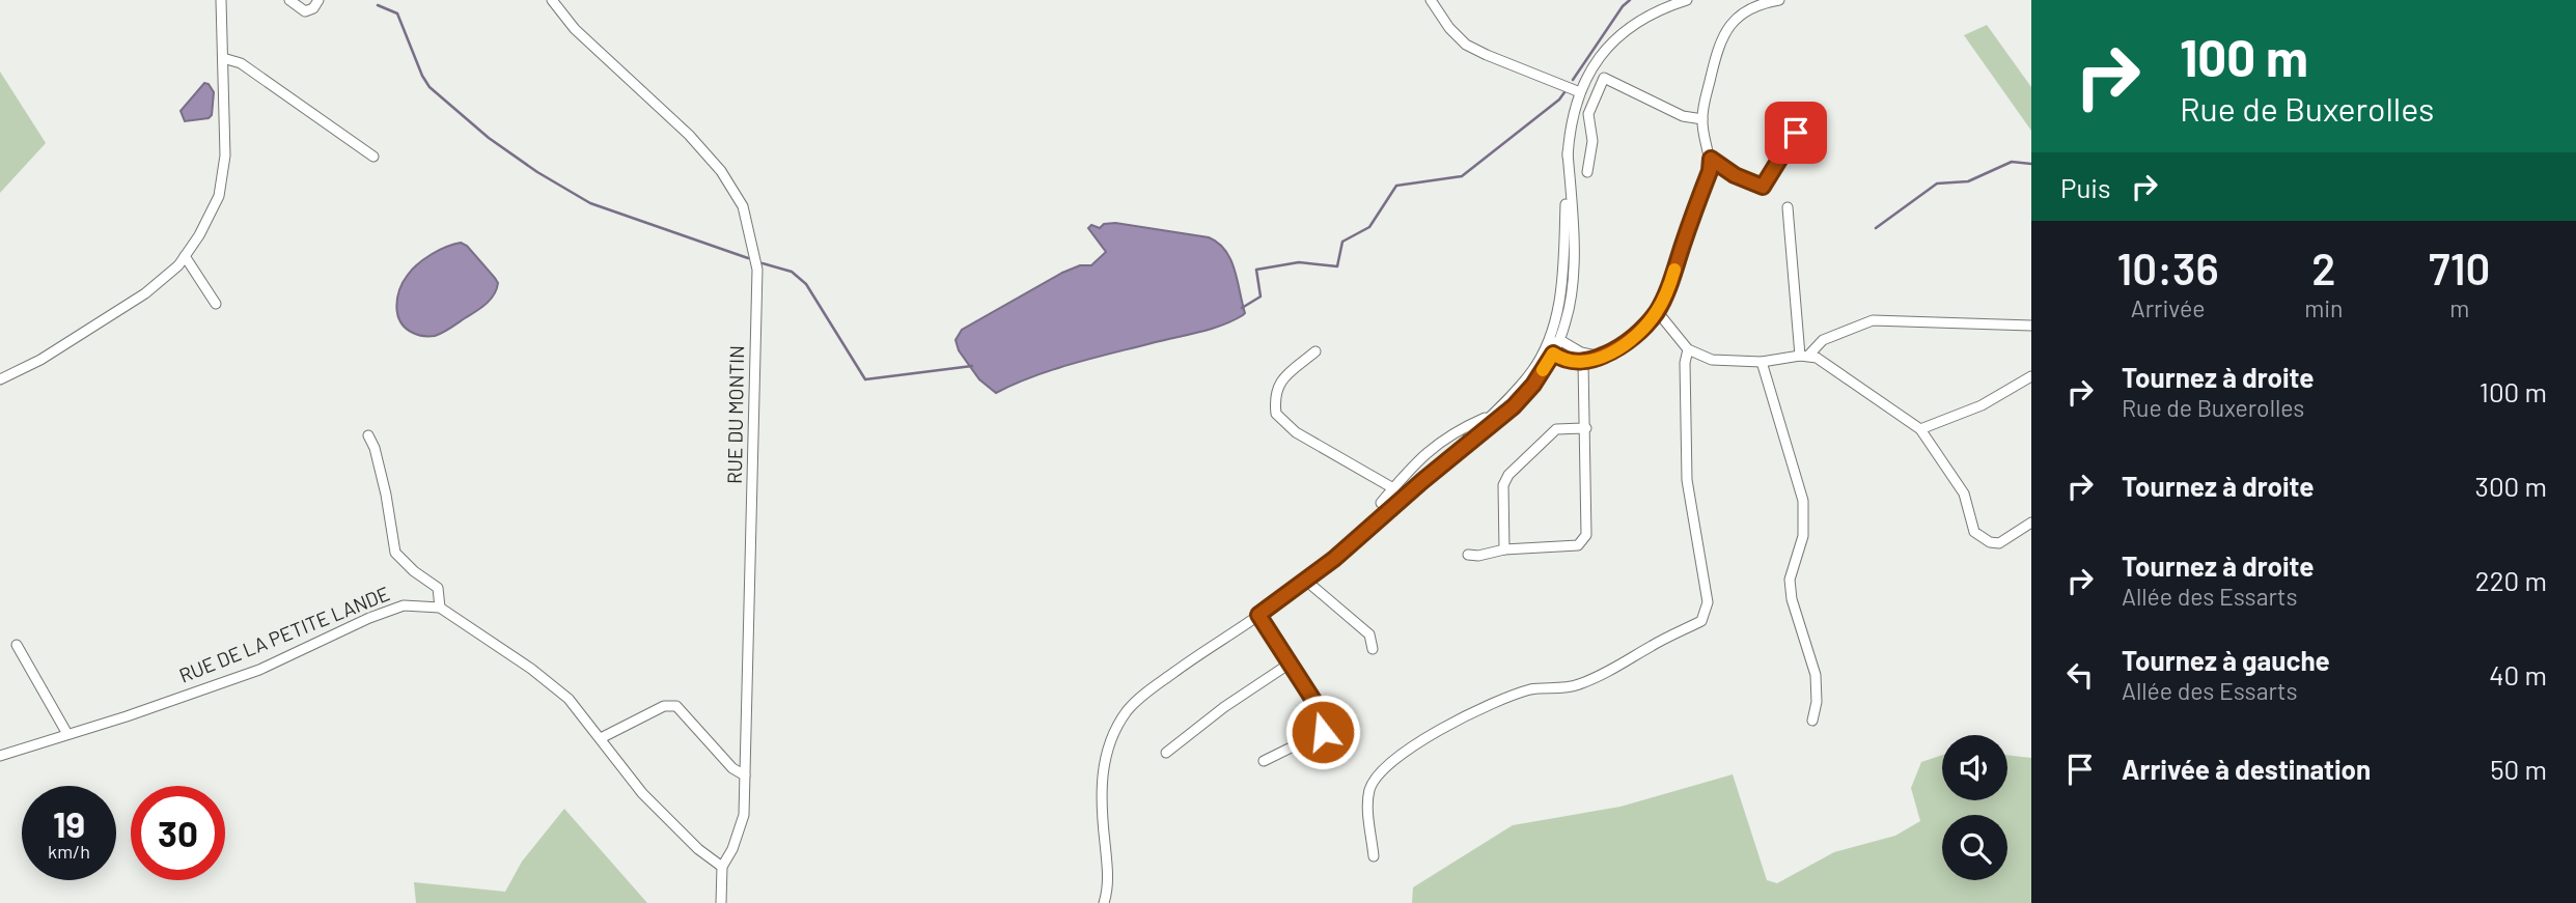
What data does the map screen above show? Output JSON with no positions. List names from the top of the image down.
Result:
{
  "streets": {
    "street": ["RUE DU MONTIN", "RUE DE LA PETITE LANDE"]
  },
  "page": {
    "turn": ["100 m", "Rue de Buxerolles"],
    "then": "Puis",
    "eta": [
      "10:36",
      "Arrivée",
      "2",
      "min",
      "710",
      "m"
    ],
    "list": [
      {
        "name": "Tournez à droite",
        "note": "Rue de Buxerolles",
        "value": "100 m"
      },
      {
        "name": "Tournez à droite",
        "value": "300 m"
      },
      {
        "name": "Tournez à droite",
        "note": "Allée des Essarts",
        "value": "220 m"
      },
      {
        "name": "Tournez à gauche",
        "note": "Allée des Essarts",
        "value": "40 m"
      },
      {
        "name": "Arrivée à destination",
        "value": "50 m"
      }
    ],
    "speed": "19 km/h",
    "limit": "30"
  }
}
